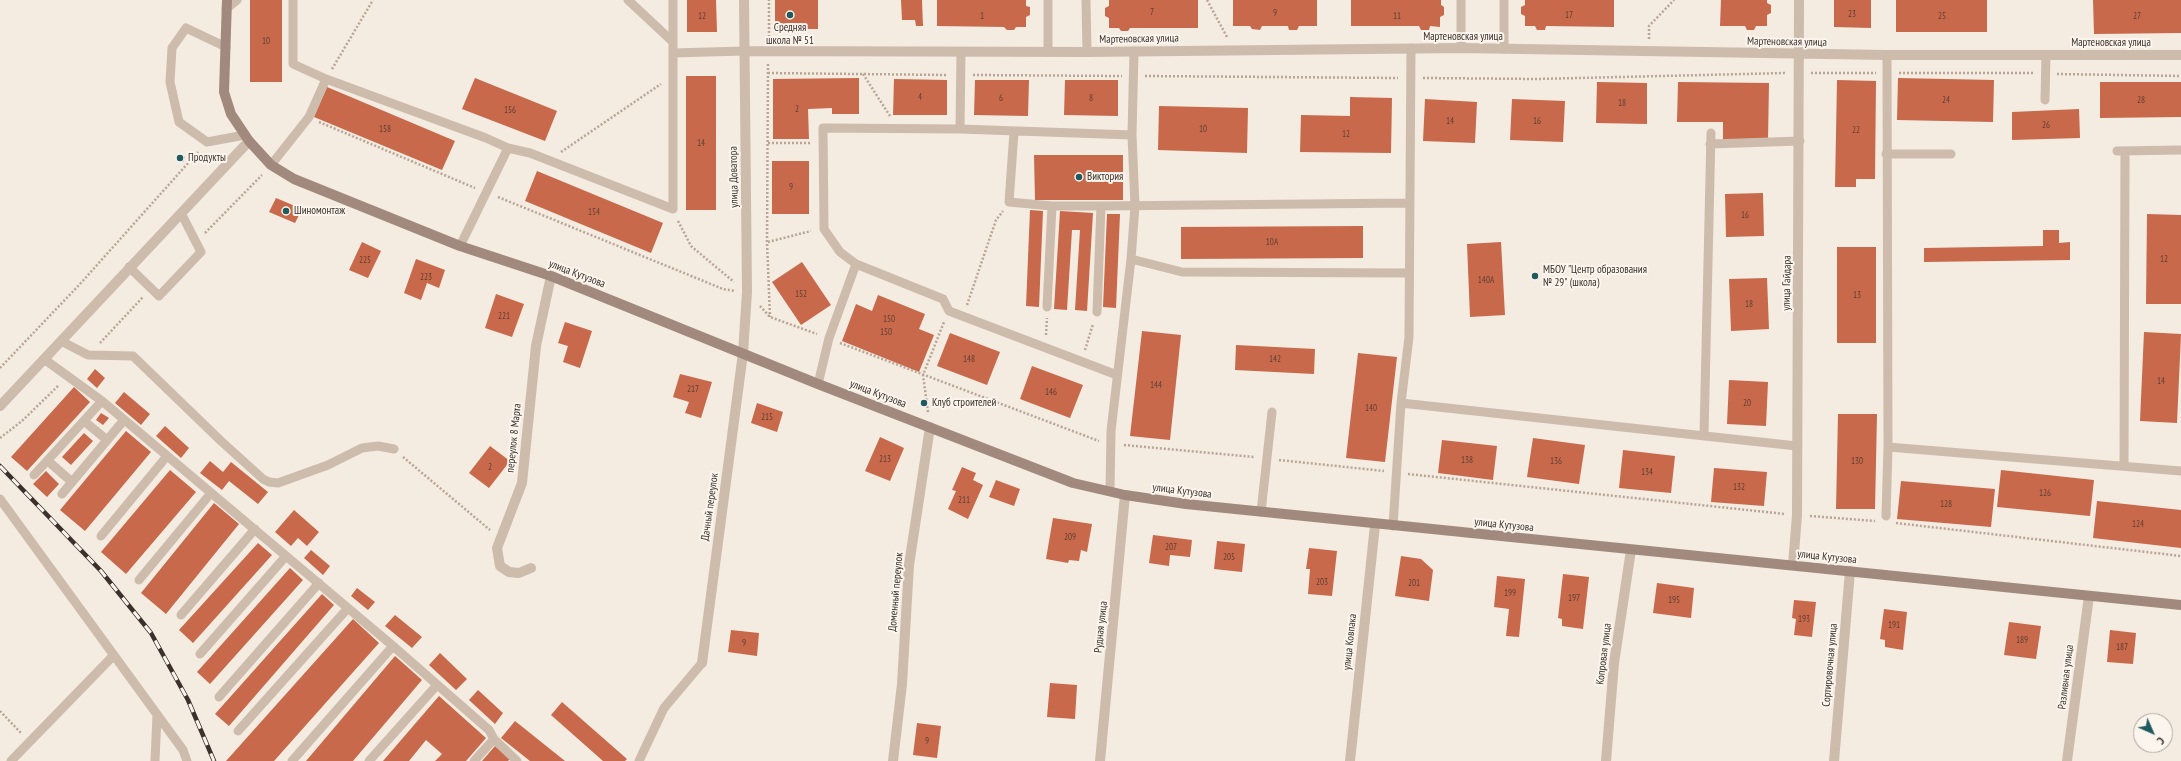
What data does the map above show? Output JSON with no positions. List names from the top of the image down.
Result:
{
  "streets": {
    "main road": ["улица Кутузова"],
    "street": [
      "Мартеновская улица",
      "улица Доватора",
      "улица Гайдара",
      "переулок 8 Марта",
      "Дачный переулок",
      "Доменный переулок",
      "Рудная улица",
      "улица Ковпака",
      "Копровая улица",
      "Сортировочная улица",
      "Разливная улица"
    ]
  },
  "crossings": [
    ["Мартеновская улица", "улица Доватора"],
    ["Мартеновская улица", "улица Гайдара"],
    ["улица Доватора", "улица Кутузова"],
    ["улица Доватора", "Дачный переулок"],
    ["улица Кутузова", "улица Гайдара"],
    ["улица Кутузова", "переулок 8 Марта"],
    ["улица Кутузова", "Дачный переулок"],
    ["улица Кутузова", "Доменный переулок"],
    ["улица Кутузова", "Рудная улица"],
    ["улица Кутузова", "улица Ковпака"],
    ["улица Кутузова", "Копровая улица"],
    ["улица Кутузова", "Сортировочная улица"],
    ["улица Кутузова", "Разливная улица"]
  ],
  "places": [
    "Средняя школа № 51",
    "Продукты",
    "Виктория",
    "Шиномонтаж",
    "МБОУ \"Центр образования № 29\" (школа)",
    "Клуб строителей"
  ],
  "house_numbers": [
    "7",
    "9",
    "23",
    "17",
    "12",
    "1",
    "11",
    "25",
    "27",
    "10",
    "4",
    "6",
    "8",
    "24",
    "28",
    "18",
    "2",
    "156",
    "14",
    "16",
    "26",
    "158",
    "10",
    "22",
    "12",
    "14",
    "9",
    "154",
    "16",
    "10А",
    "12",
    "225",
    "223",
    "140А",
    "152",
    "13",
    "18",
    "221",
    "150",
    "150",
    "148",
    "142",
    "14",
    "144",
    "217",
    "146",
    "20",
    "140",
    "215",
    "213",
    "138",
    "136",
    "130",
    "2",
    "134",
    "132",
    "126",
    "211",
    "128",
    "124",
    "209",
    "207",
    "205",
    "203",
    "201",
    "199",
    "197",
    "195",
    "193",
    "191",
    "189",
    "9",
    "187",
    "9"
  ],
  "north": "bottom right"
}
